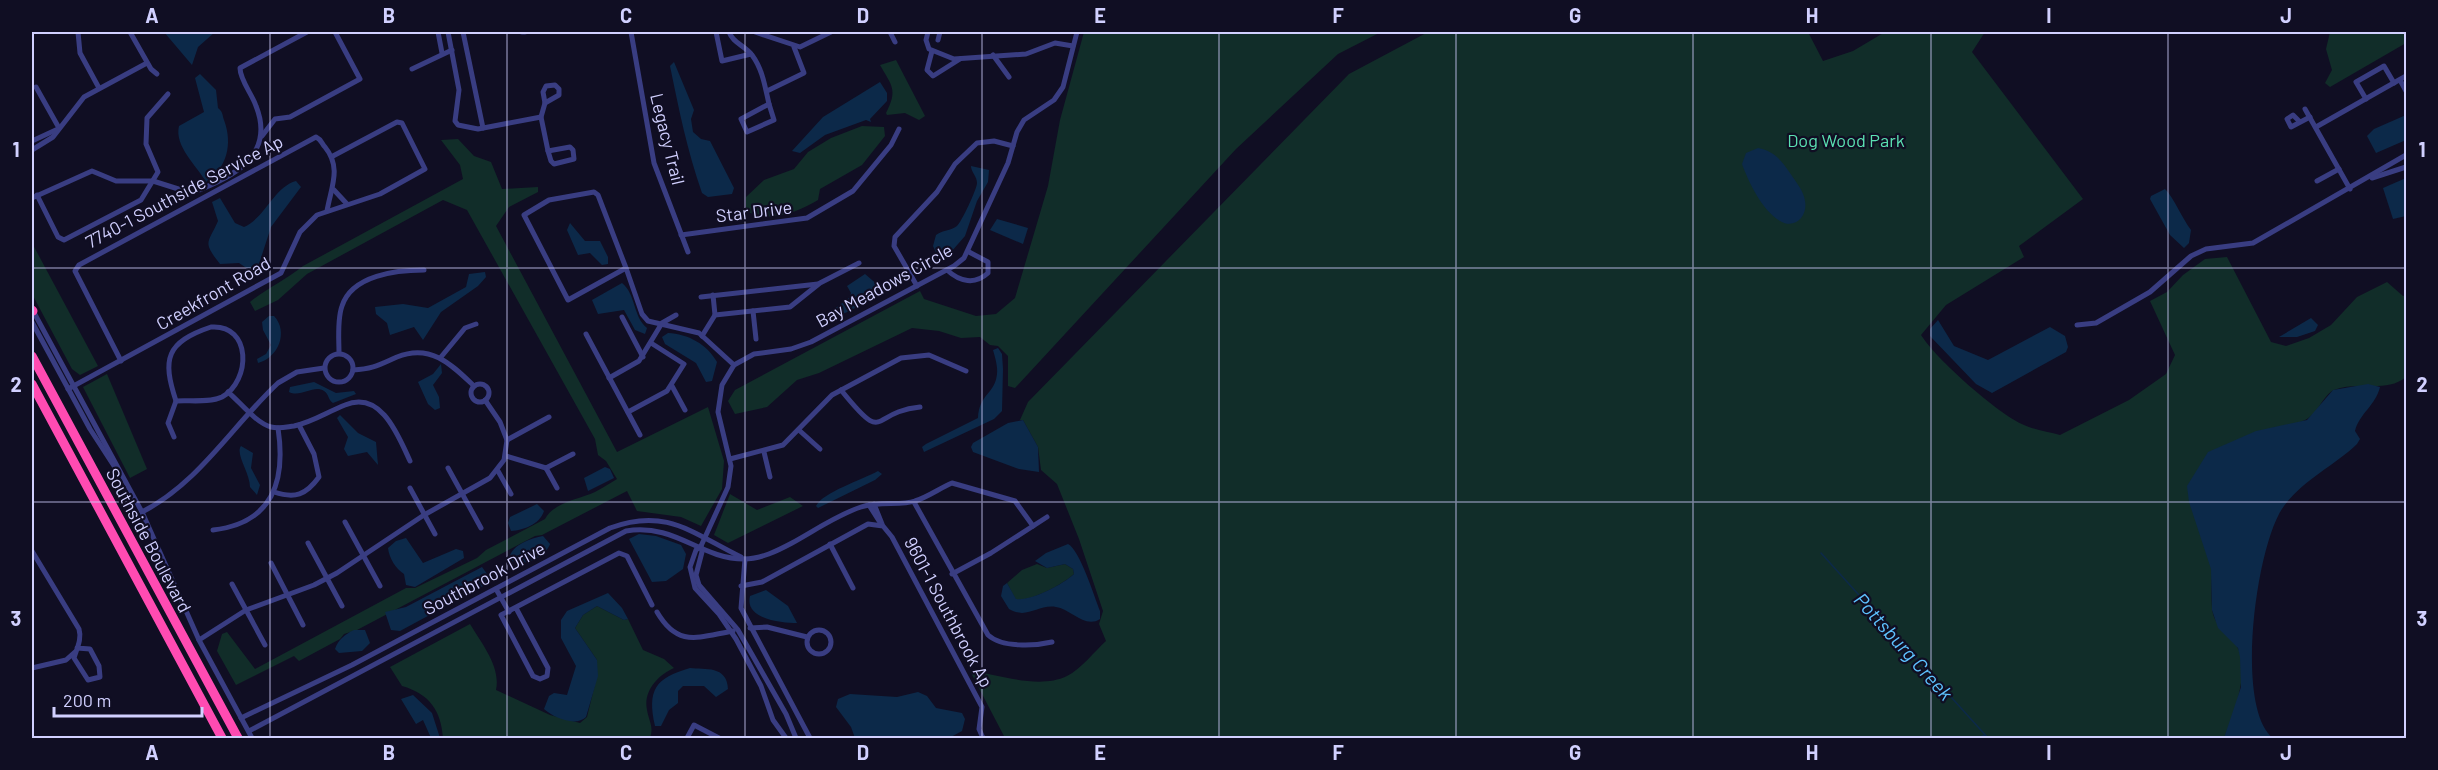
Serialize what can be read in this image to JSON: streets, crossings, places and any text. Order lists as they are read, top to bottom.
{
  "streets": {
    "highway": ["Southside Boulevard"],
    "street": [
      "Legacy Trail",
      "7740-1 Southside Service Ap",
      "Star Drive",
      "Bay Meadows Circle",
      "Creekfront Road",
      "Southbrook Drive",
      "9601-1 Southbrook Ap"
    ]
  },
  "crossings": [
    ["Legacy Trail", "Star Drive"],
    ["7740-1 Southside Service Ap", "Creekfront Road"]
  ],
  "water": ["Pottsburg Creek"],
  "parks": ["Dog Wood Park"],
  "scale_bar": "200 m",
  "grid": {
    "columns": [
      "A",
      "B",
      "C",
      "D",
      "E",
      "F",
      "G",
      "H",
      "I",
      "J"
    ],
    "rows": ["1", "2", "3"]
  }
}
